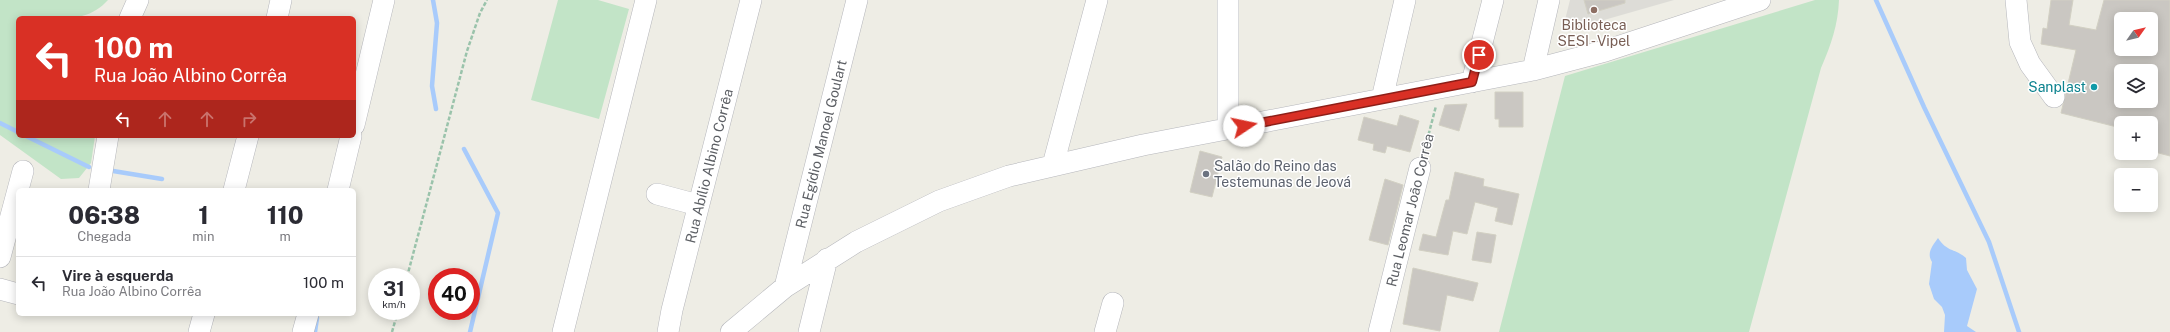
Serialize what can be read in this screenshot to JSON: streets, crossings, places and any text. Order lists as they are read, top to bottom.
{
  "streets": {
    "street": ["Rua Egídio Manoel Goulart", "Rua Abílio Albino Corrêa", "Rua Leomar João Corrêa"]
  },
  "places": ["Biblioteca SESI - Vipel", "Sanplast", "Salão do Reino das Testemunas de Jeová"],
  "north": "top right",
  "page": {
    "map_buttons": ["+", "−"],
    "turn": ["100 m", "Rua João Albino Corrêa"],
    "eta": [
      "06:38",
      "Chegada",
      "1",
      "min",
      "110",
      "m"
    ],
    "list": [
      {
        "name": "Vire à esquerda",
        "note": "Rua João Albino Corrêa",
        "value": "100 m"
      }
    ],
    "speed": "31 km/h",
    "limit": "40"
  }
}
